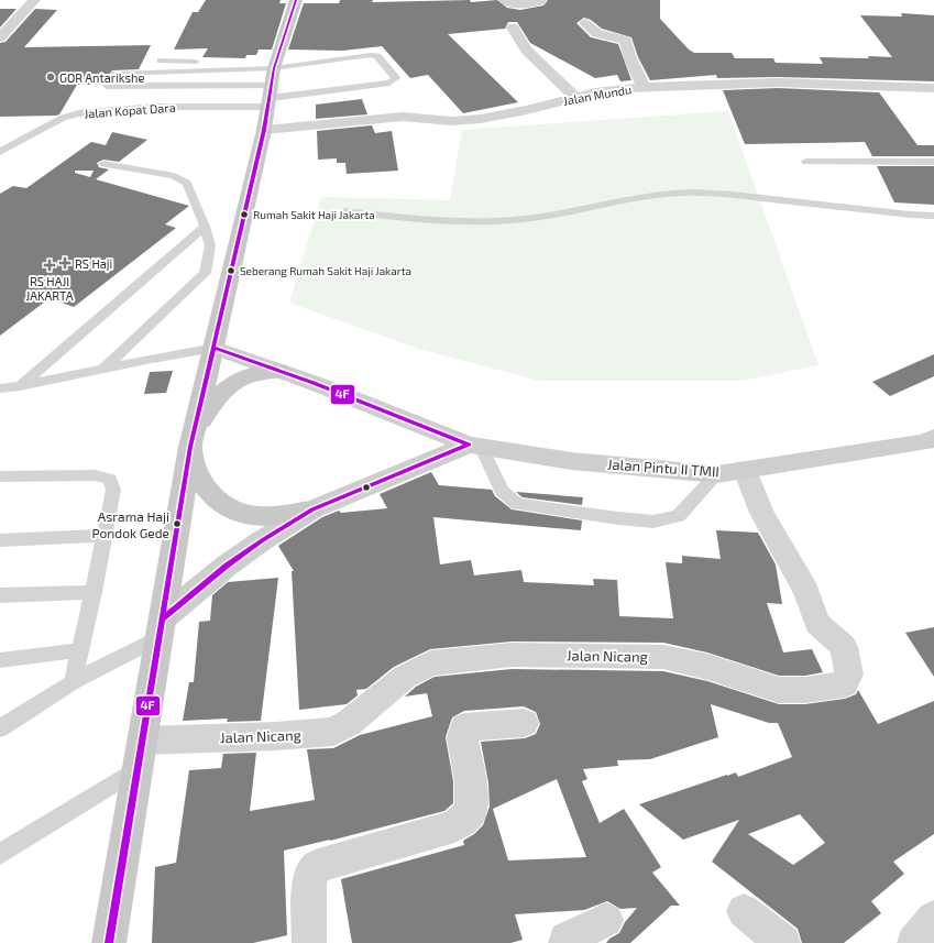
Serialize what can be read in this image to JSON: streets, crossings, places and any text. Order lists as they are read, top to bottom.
{
  "streets": {
    "street": ["Jalan Mundu", "Jalan Pintu II TMII", "Jalan Nicang"],
    "lane": ["Jalan Kopat Dara"]
  },
  "crossings": [
    ["Jalan Pintu II TMII", "Jalan Nicang"]
  ],
  "places": {
    "other": [
      "GOR Antarikshe",
      "Rumah Sakit Haji Jakarta",
      "Seberang Rumah Sakit Haji Jakarta",
      "Asrama Haji Pondok Gede"
    ],
    "health": ["RS Haji", "RS HAJI JAKARTA"]
  },
  "lines": ["transit line 4F"]
}
